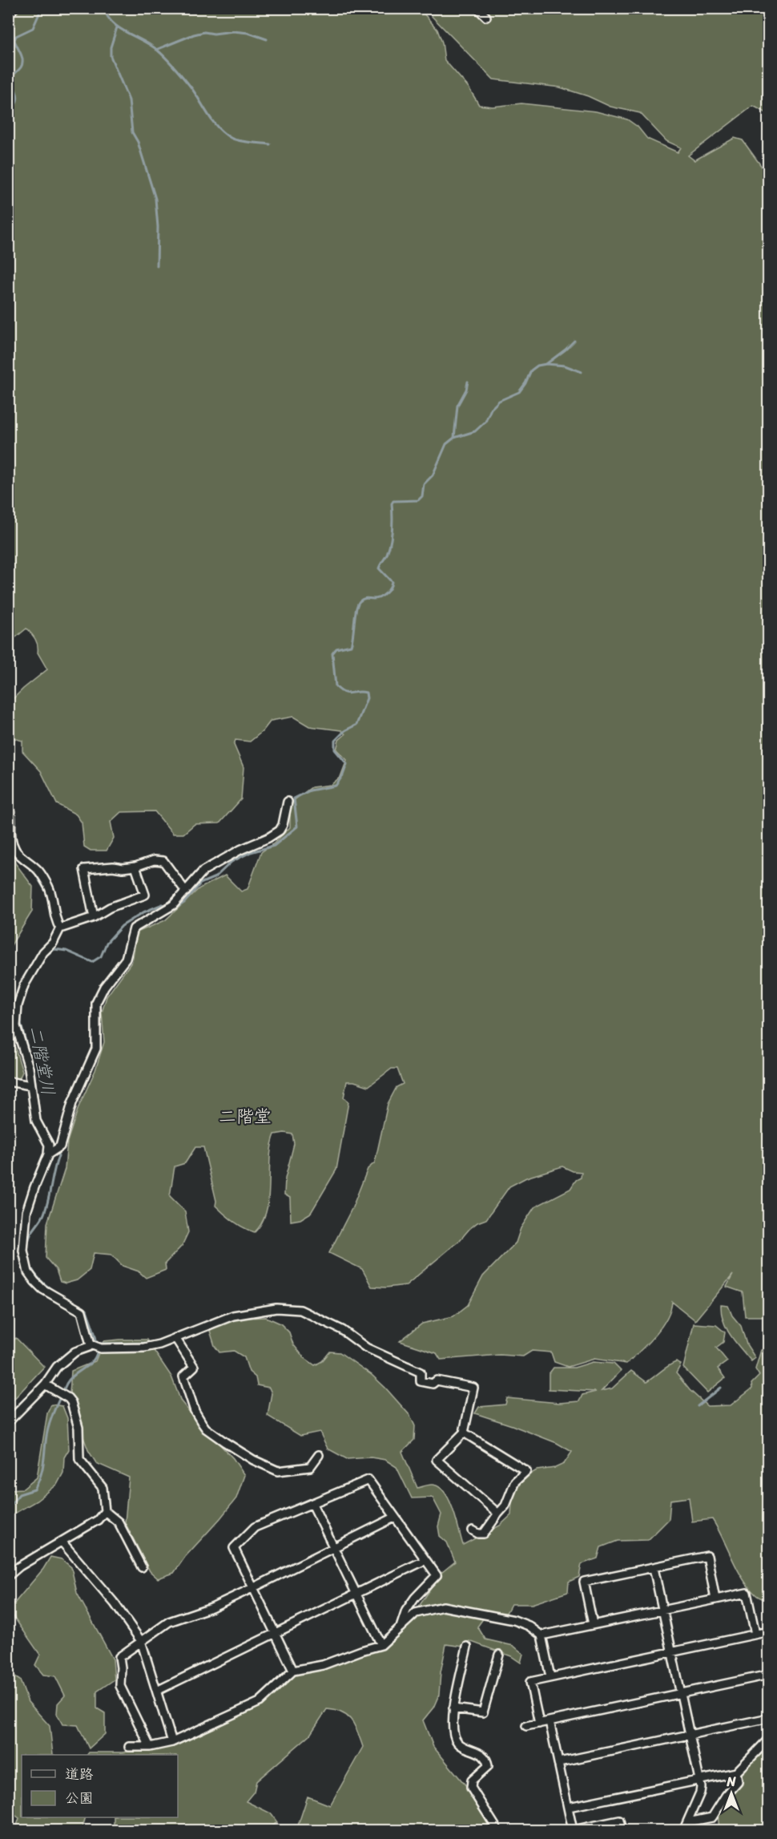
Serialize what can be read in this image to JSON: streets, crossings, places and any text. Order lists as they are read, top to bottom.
{
  "districts": ["二階堂"],
  "water": ["二階堂川"],
  "legend": ["道路", "公園"],
  "north": "top"
}
